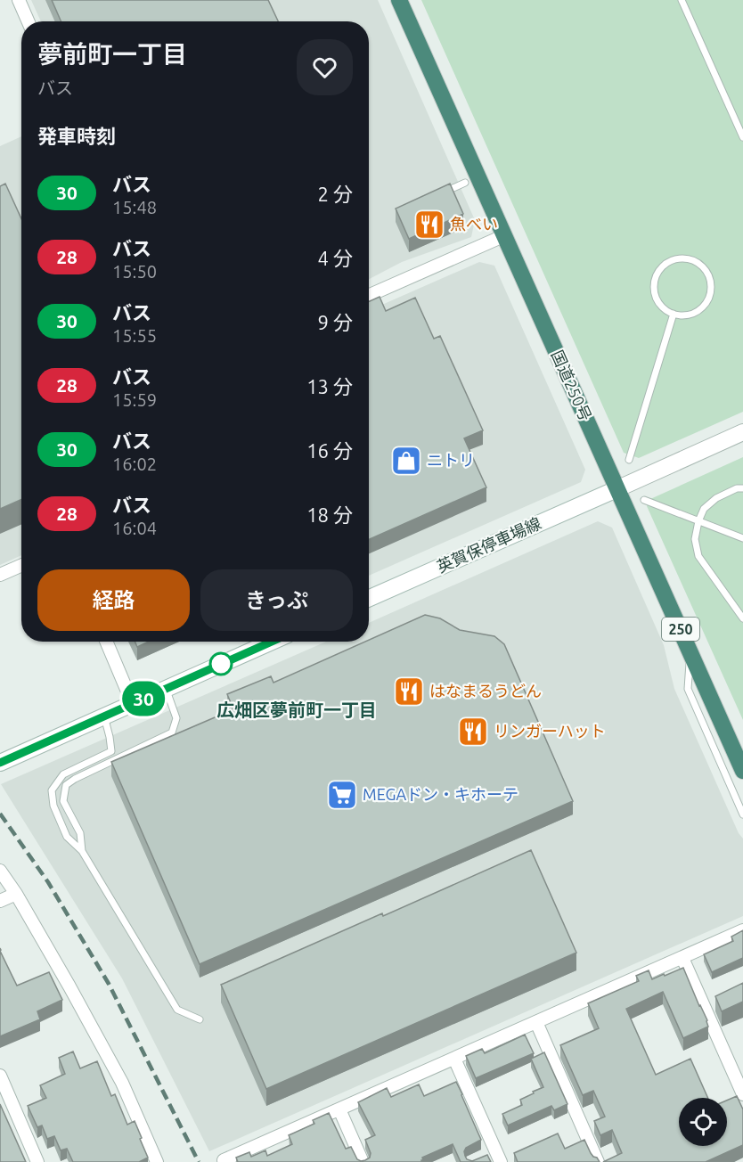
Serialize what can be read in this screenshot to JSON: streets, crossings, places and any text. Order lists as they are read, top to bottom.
{
  "streets": {
    "highway": ["国道250号", "250"],
    "main road": ["英賀保停車場線"]
  },
  "crossings": [
    ["国道250号", "英賀保停車場線"]
  ],
  "districts": ["広畑区夢前町一丁目"],
  "places": {
    "restaurant": ["魚べい", "はなまるうどん", "リンガーハット"],
    "shop": ["ニトリ"],
    "supermarket": ["MEGAドン・キホーテ"]
  },
  "lines": ["bus line 30"],
  "page": {
    "on_map": "30",
    "heading": [
      ["夢前町一丁目", "バス"],
      "発車時刻"
    ],
    "list": [
      {
        "mark": "30",
        "name": "バス",
        "note": "15:48",
        "value": "2 分"
      },
      {
        "mark": "28",
        "name": "バス",
        "note": "15:50",
        "value": "4 分"
      },
      {
        "mark": "30",
        "name": "バス",
        "note": "15:55",
        "value": "9 分"
      },
      {
        "mark": "28",
        "name": "バス",
        "note": "15:59",
        "value": "13 分"
      },
      {
        "mark": "30",
        "name": "バス",
        "note": "16:02",
        "value": "16 分"
      },
      {
        "mark": "28",
        "name": "バス",
        "note": "16:04",
        "value": "18 分"
      }
    ],
    "buttons": ["経路", "きっぷ"]
  }
}
